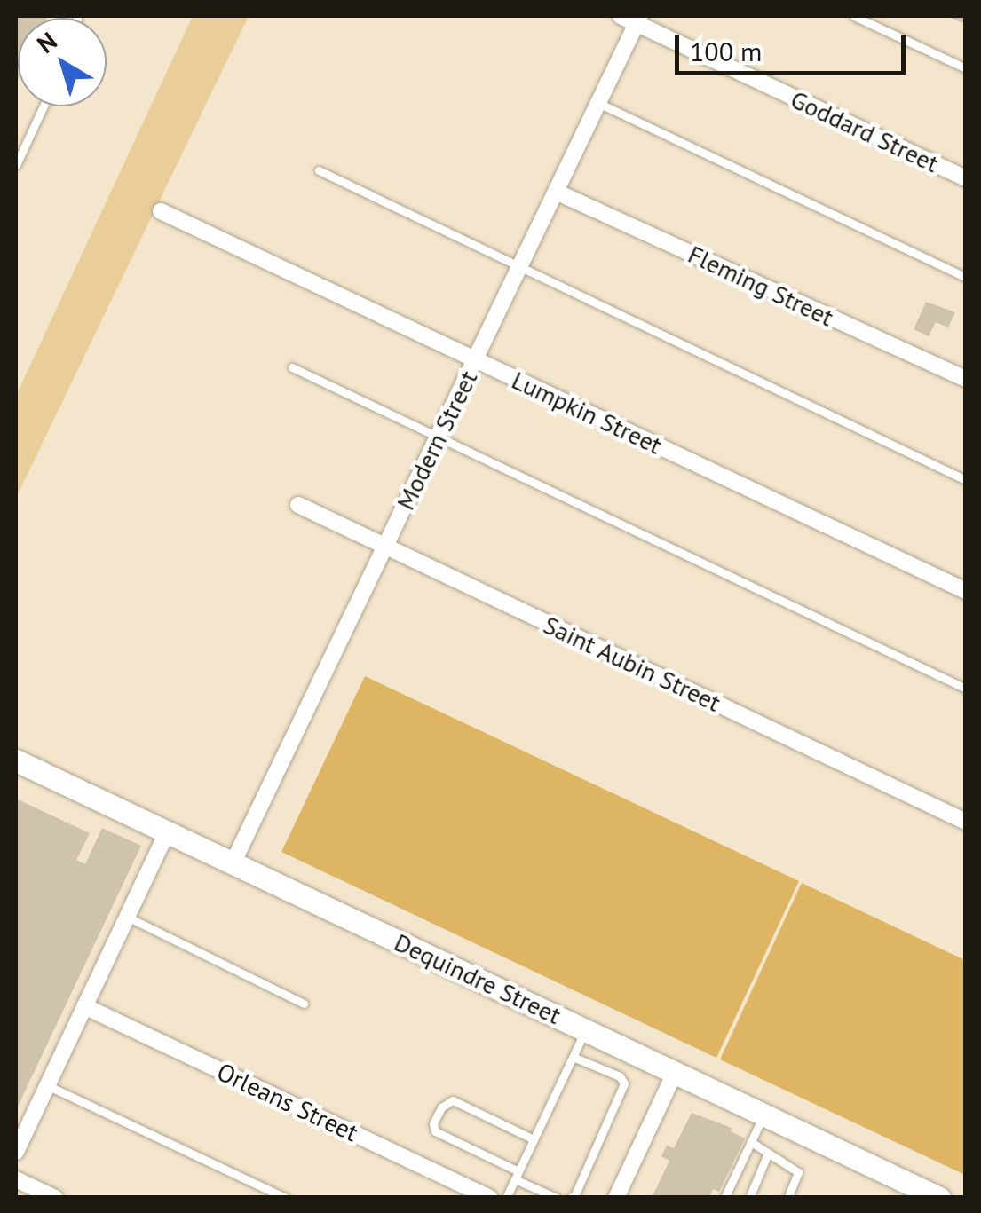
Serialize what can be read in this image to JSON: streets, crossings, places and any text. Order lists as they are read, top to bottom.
{
  "streets": {
    "street": [
      "Goddard Street",
      "Fleming Street",
      "Lumpkin Street",
      "Modern Street",
      "Saint Aubin Street",
      "Dequindre Street",
      "Orleans Street"
    ]
  },
  "crossings": [
    ["Goddard Street", "Modern Street"],
    ["Fleming Street", "Modern Street"],
    ["Lumpkin Street", "Modern Street"],
    ["Modern Street", "Saint Aubin Street"],
    ["Modern Street", "Dequindre Street"]
  ],
  "scale_bar": "100 m",
  "north": "top left"
}
